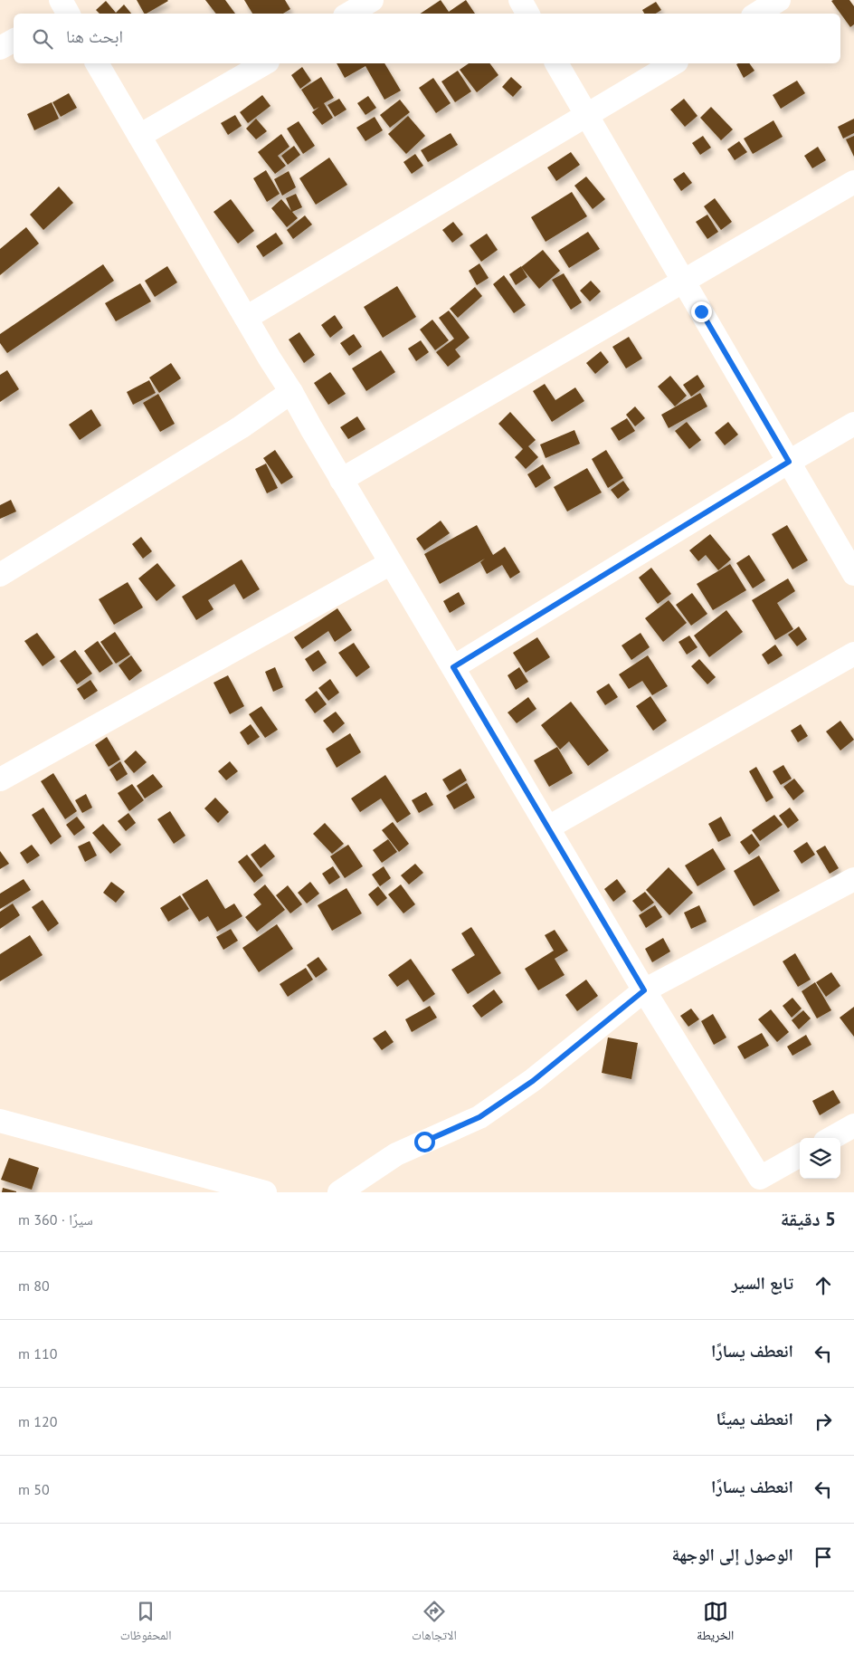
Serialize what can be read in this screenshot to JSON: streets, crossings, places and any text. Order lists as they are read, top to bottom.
{
  "page": {
    "search": "ابحث هنا",
    "heading": ["5 دقيقة", "سيرًا · 360 m"],
    "list": [
      ["تابع السير", "80 m"],
      ["انعطف يسارًا", "110 m"],
      ["انعطف يمينًا", "120 m"],
      ["انعطف يسارًا", "50 m"],
      "الوصول إلى الوجهة"
    ],
    "nav": ["الخريطة", "الاتجاهات", "المحفوظات"]
  }
}
